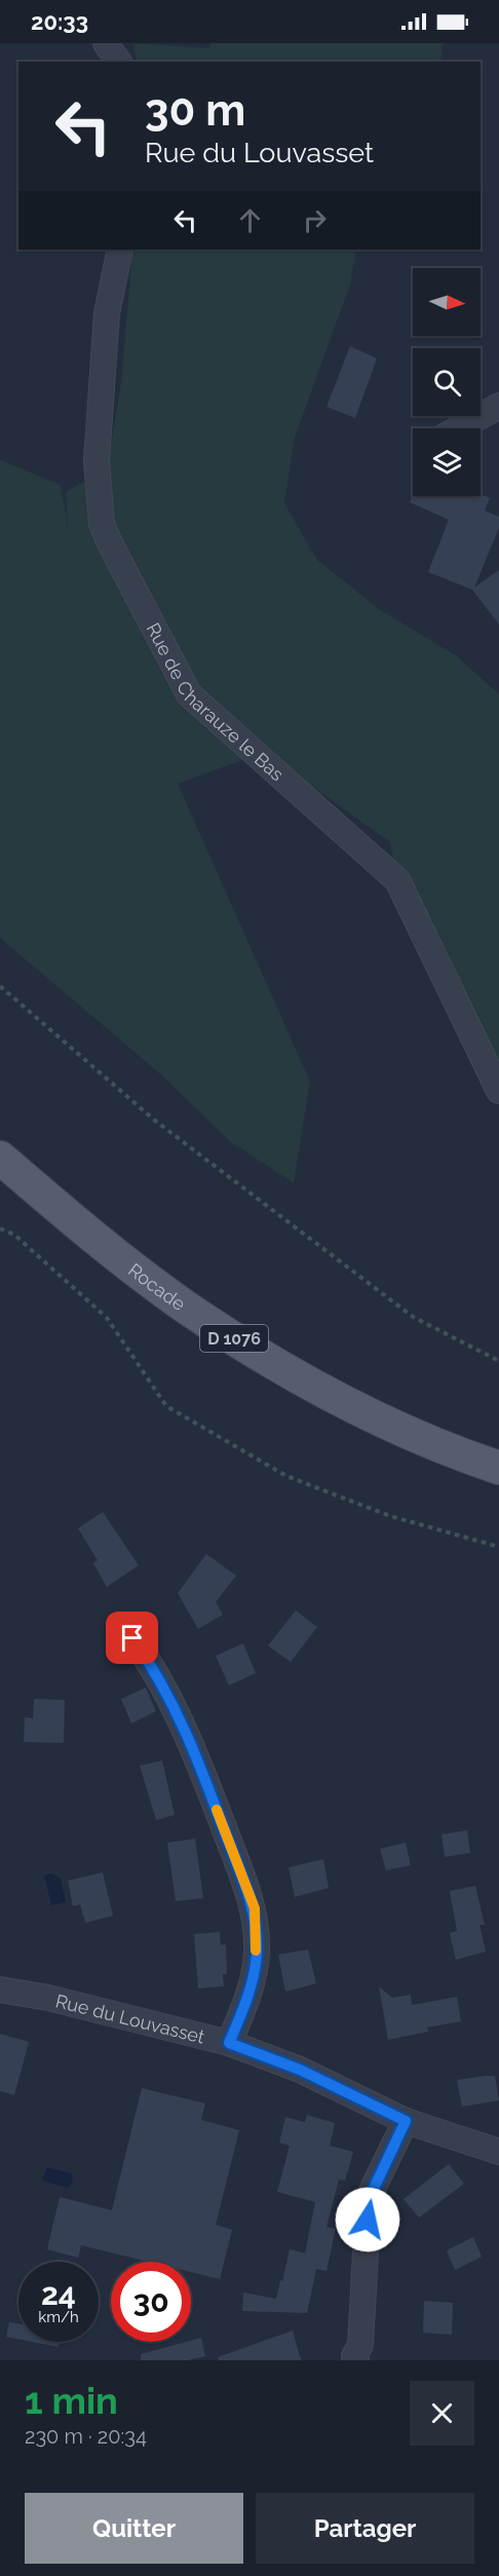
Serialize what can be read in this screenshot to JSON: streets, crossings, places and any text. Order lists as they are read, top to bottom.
{
  "streets": {
    "main road": ["Rocade", "D 1076"],
    "street": ["Rue de Charauze le Bas", "Rue du Louvasset"]
  },
  "north": "right",
  "page": {
    "status": "20:33",
    "turn": ["30 m", "Rue du Louvasset"],
    "speed": "24 km/h",
    "limit": "30",
    "heading": ["1 min", "230 m · 20:34"],
    "buttons": ["Quitter", "Partager"]
  }
}
